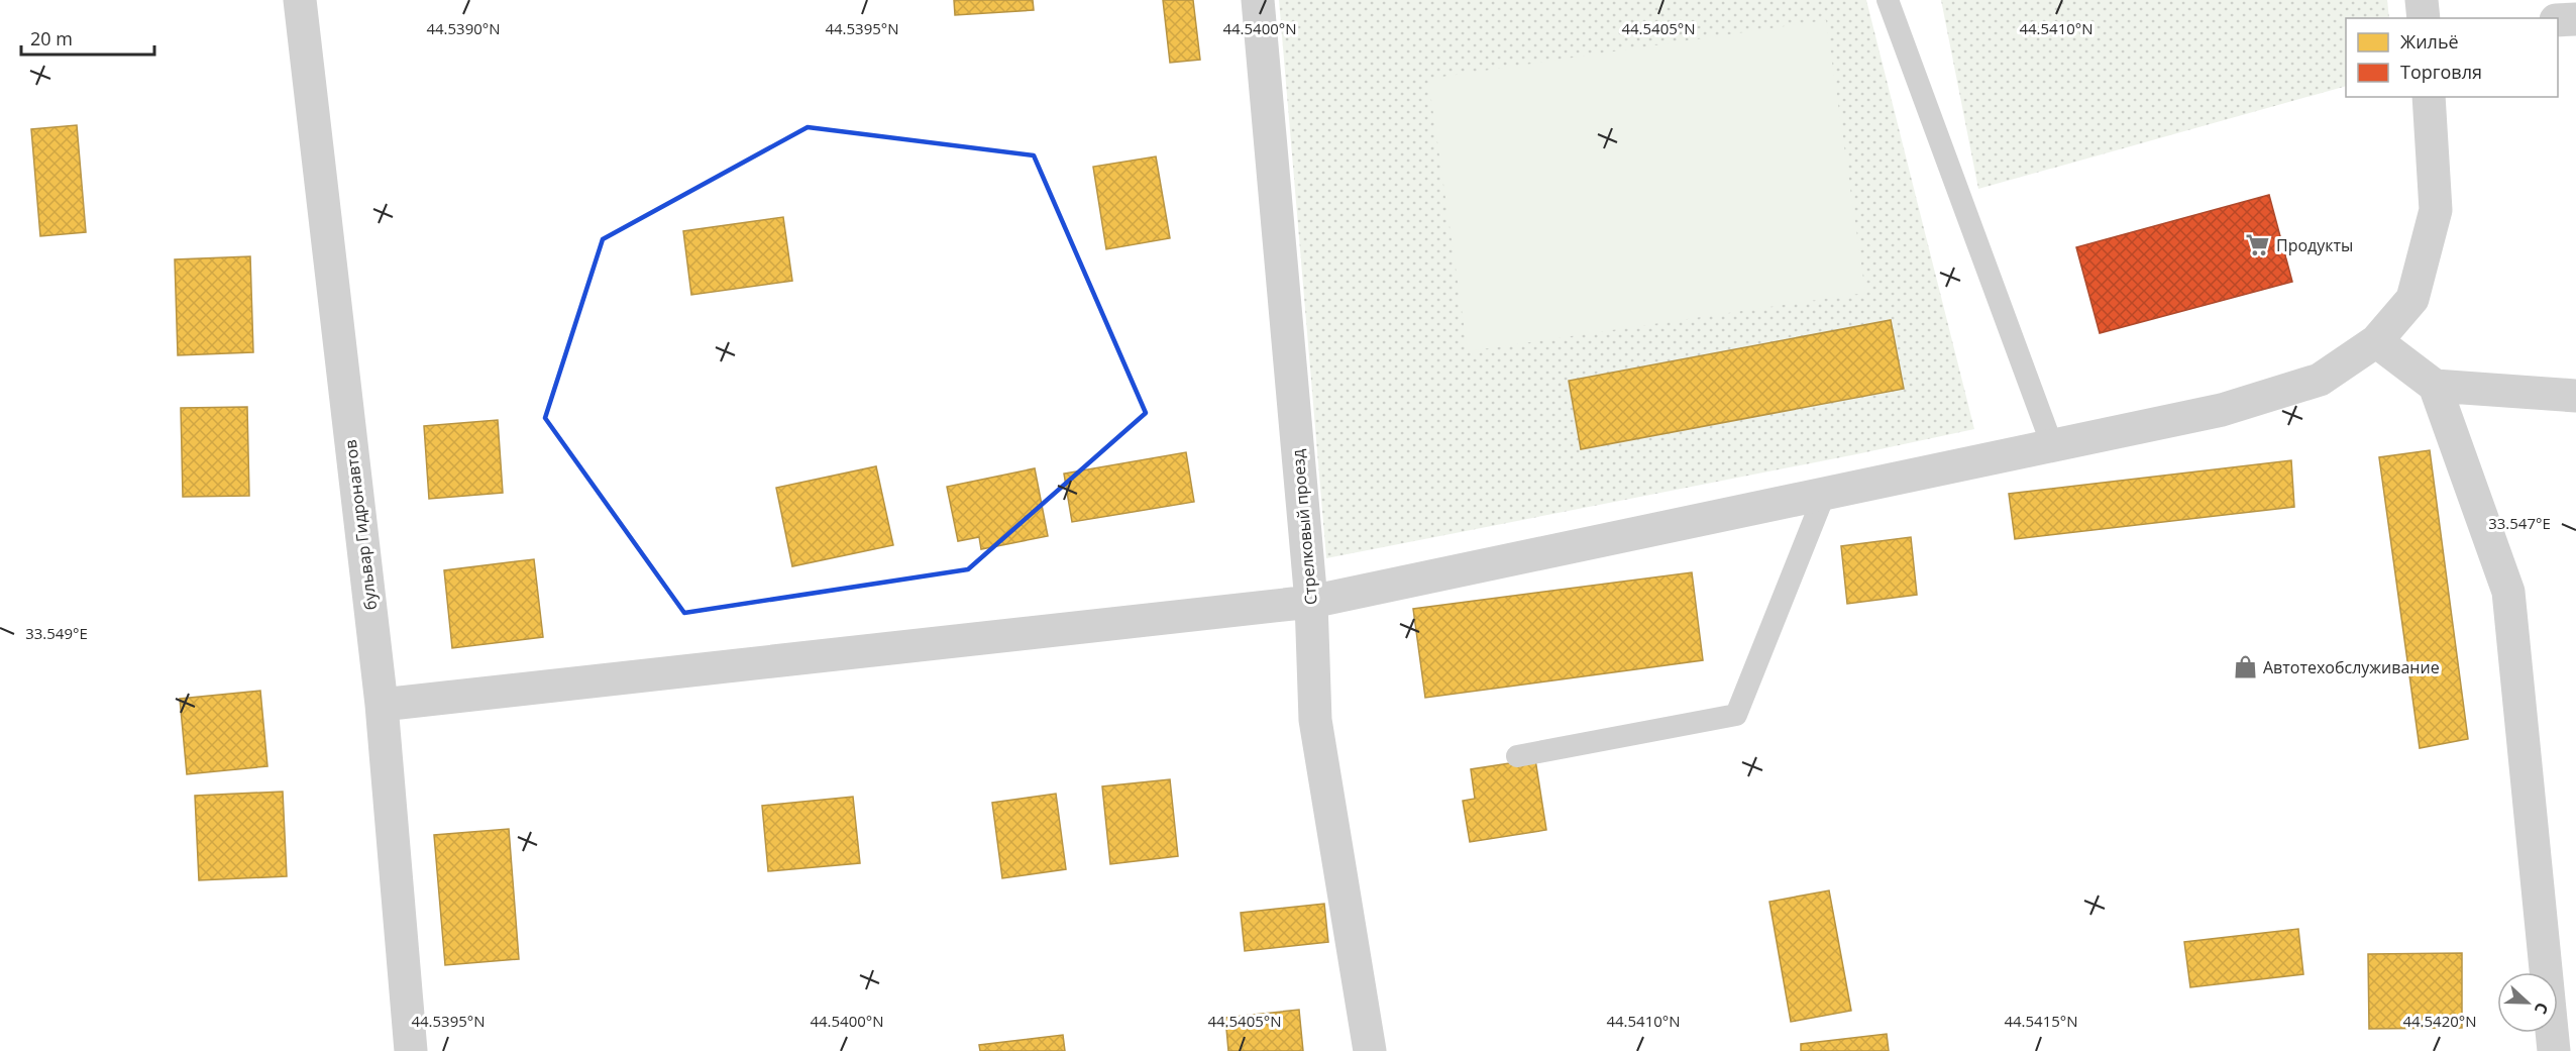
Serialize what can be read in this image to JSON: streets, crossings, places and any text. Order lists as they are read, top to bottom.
{
  "streets": {
    "street": ["бульвар Гидронавтов", "Стрелковый проезд"]
  },
  "places": {
    "supermarket": ["Продукты"],
    "shop": ["Автотехобслуживание"]
  },
  "legend": ["Жильё", "Торговля"],
  "scale_bar": "20 m",
  "north": "right",
  "coordinates": [
    "44.5395°N",
    "44.5400°N",
    "44.5410°N",
    "44.5390°N",
    "44.5405°N",
    "33.547°E",
    "33.549°E",
    "44.5415°N",
    "44.5420°N"
  ]
}
